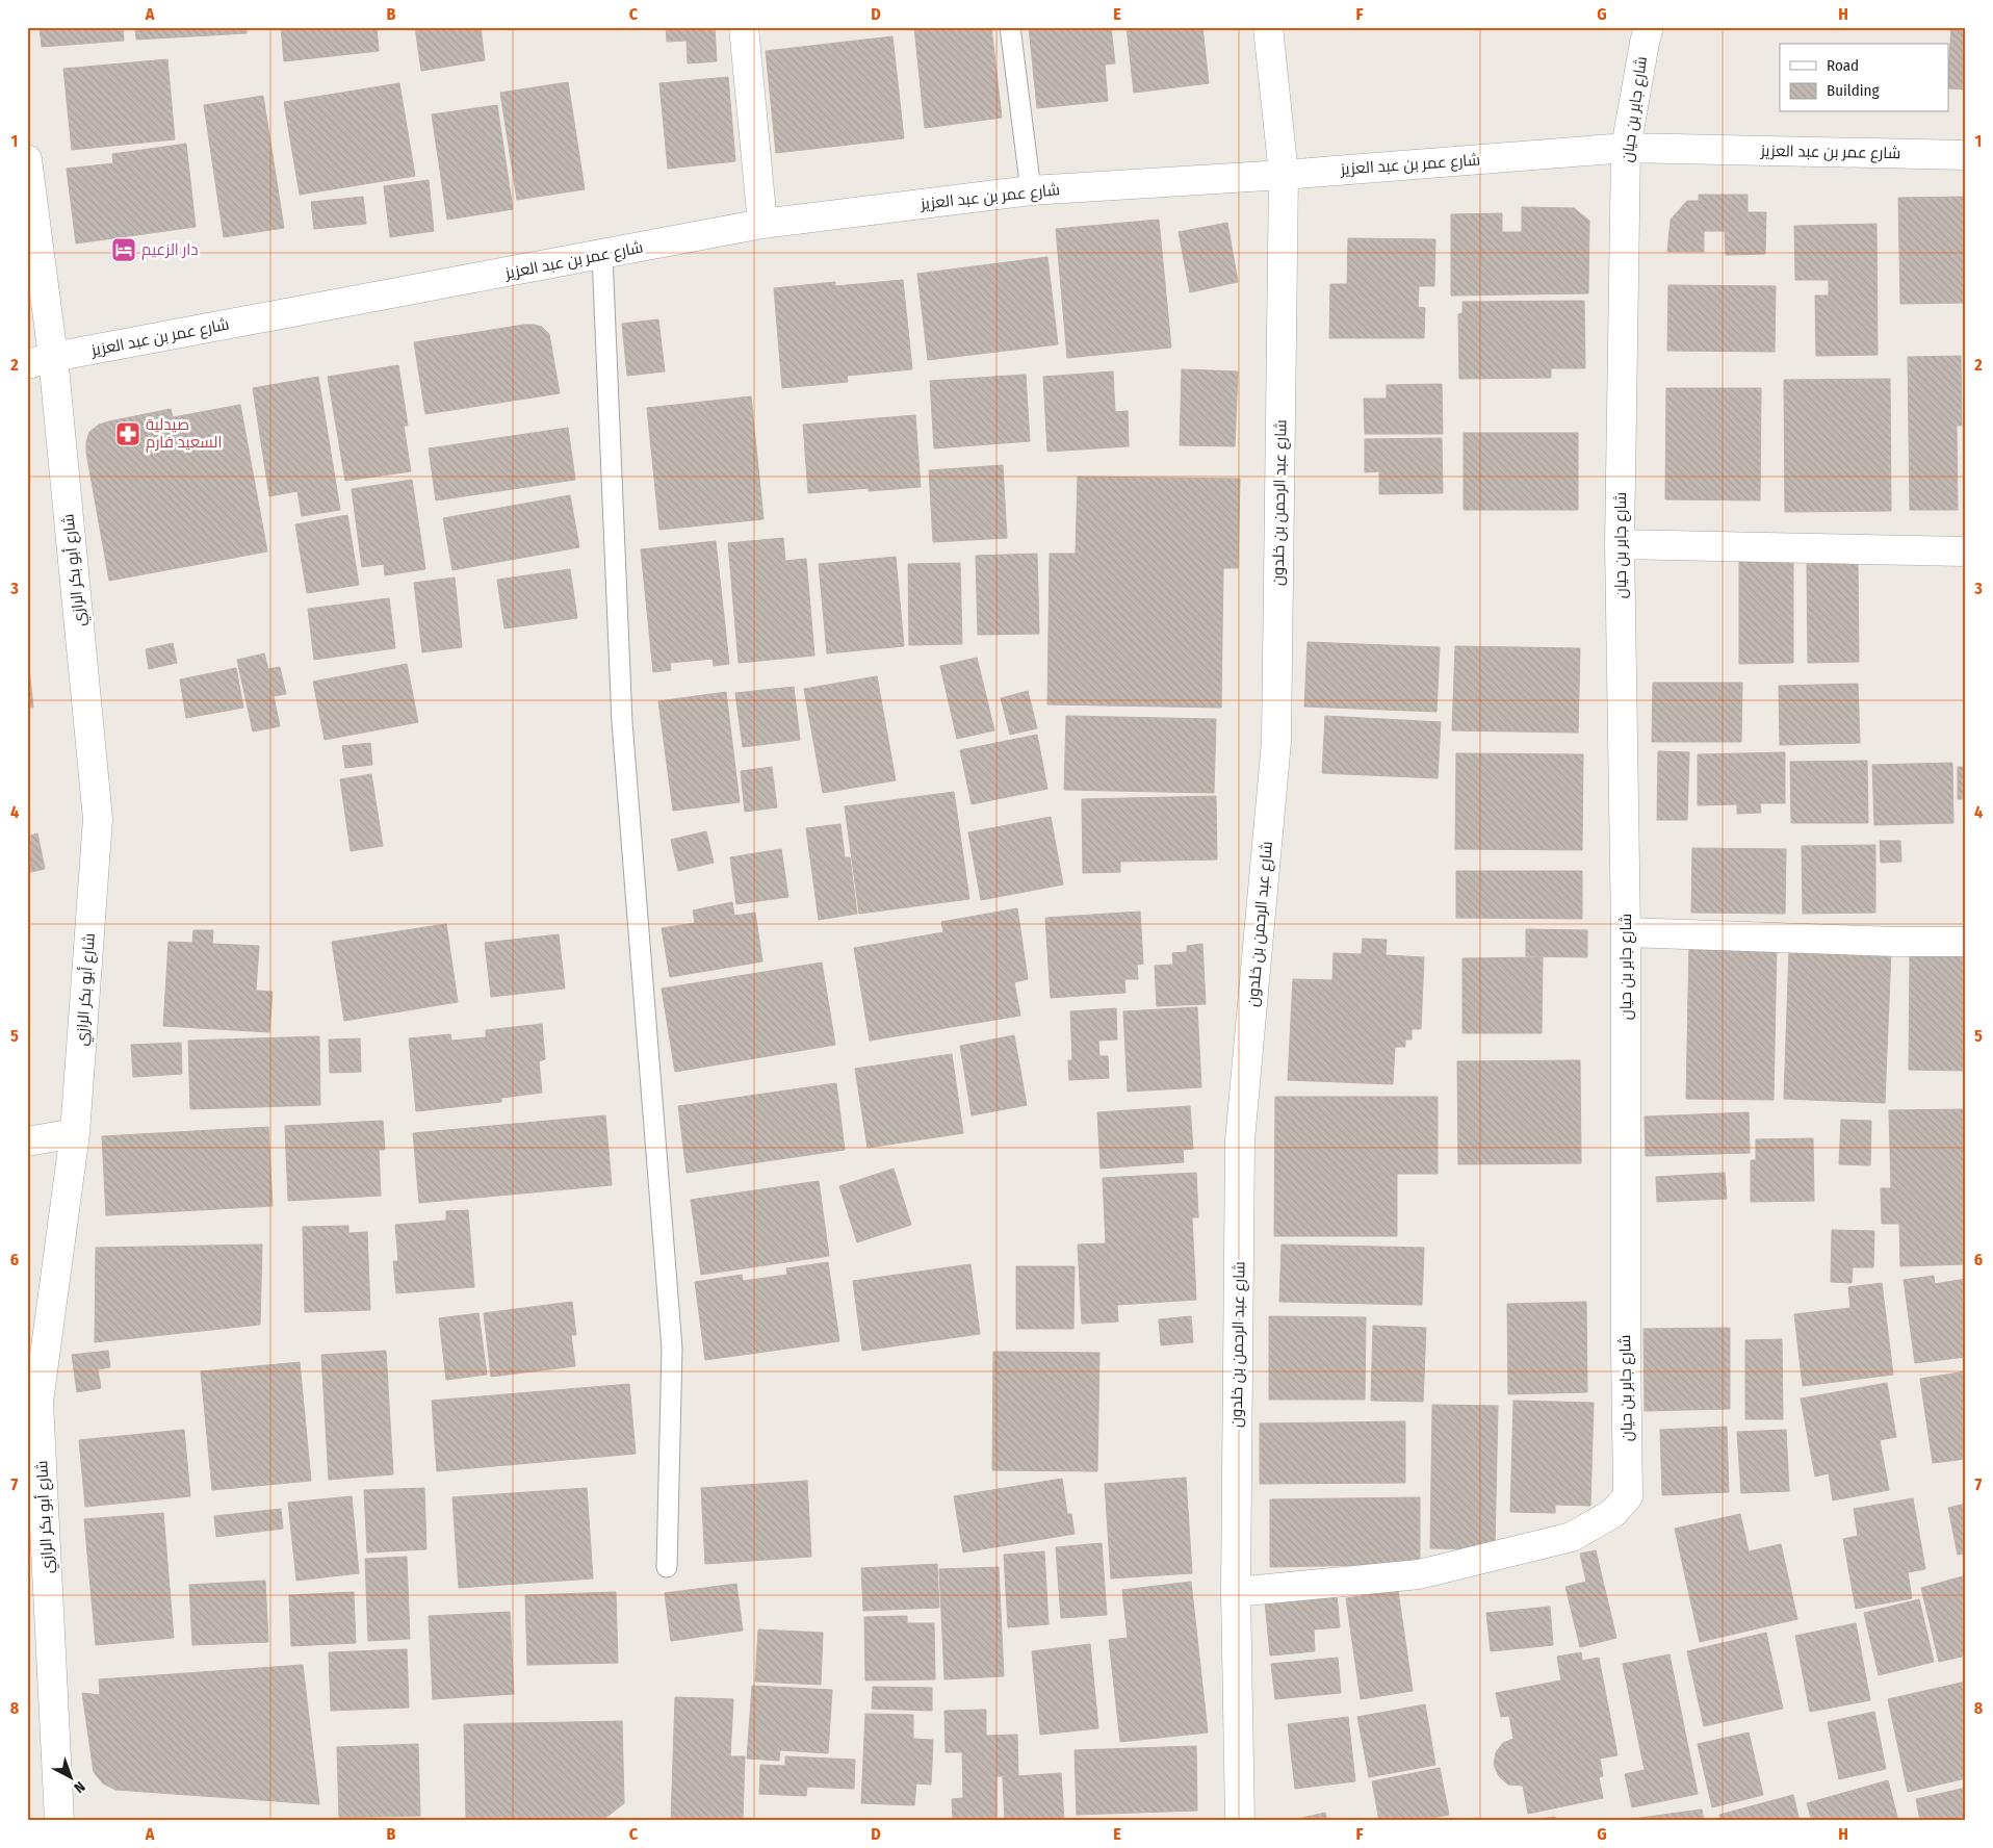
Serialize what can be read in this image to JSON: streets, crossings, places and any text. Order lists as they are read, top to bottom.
{
  "streets": {
    "street": [
      "شارع جابر بن حيان",
      "شارع عمر بن عبد العزيز",
      "شارع عبد الرحمن بن خلدون",
      "شارع أبو بكر الرازي"
    ]
  },
  "crossings": [
    ["شارع جابر بن حيان", "شارع عمر بن عبد العزيز"],
    ["شارع جابر بن حيان", "شارع عبد الرحمن بن خلدون"],
    ["شارع عمر بن عبد العزيز", "شارع عبد الرحمن بن خلدون"],
    ["شارع عمر بن عبد العزيز", "شارع أبو بكر الرازي"]
  ],
  "places": {
    "hotel": ["دار الزعيم"],
    "pharmacy": ["صيدلية السعيد فارم"]
  },
  "legend": ["Road", "Building"],
  "north": "bottom right",
  "grid": {
    "columns": [
      "A",
      "B",
      "C",
      "D",
      "E",
      "F",
      "G",
      "H"
    ],
    "rows": [
      "1",
      "2",
      "3",
      "4",
      "5",
      "6",
      "7",
      "8"
    ]
  }
}
